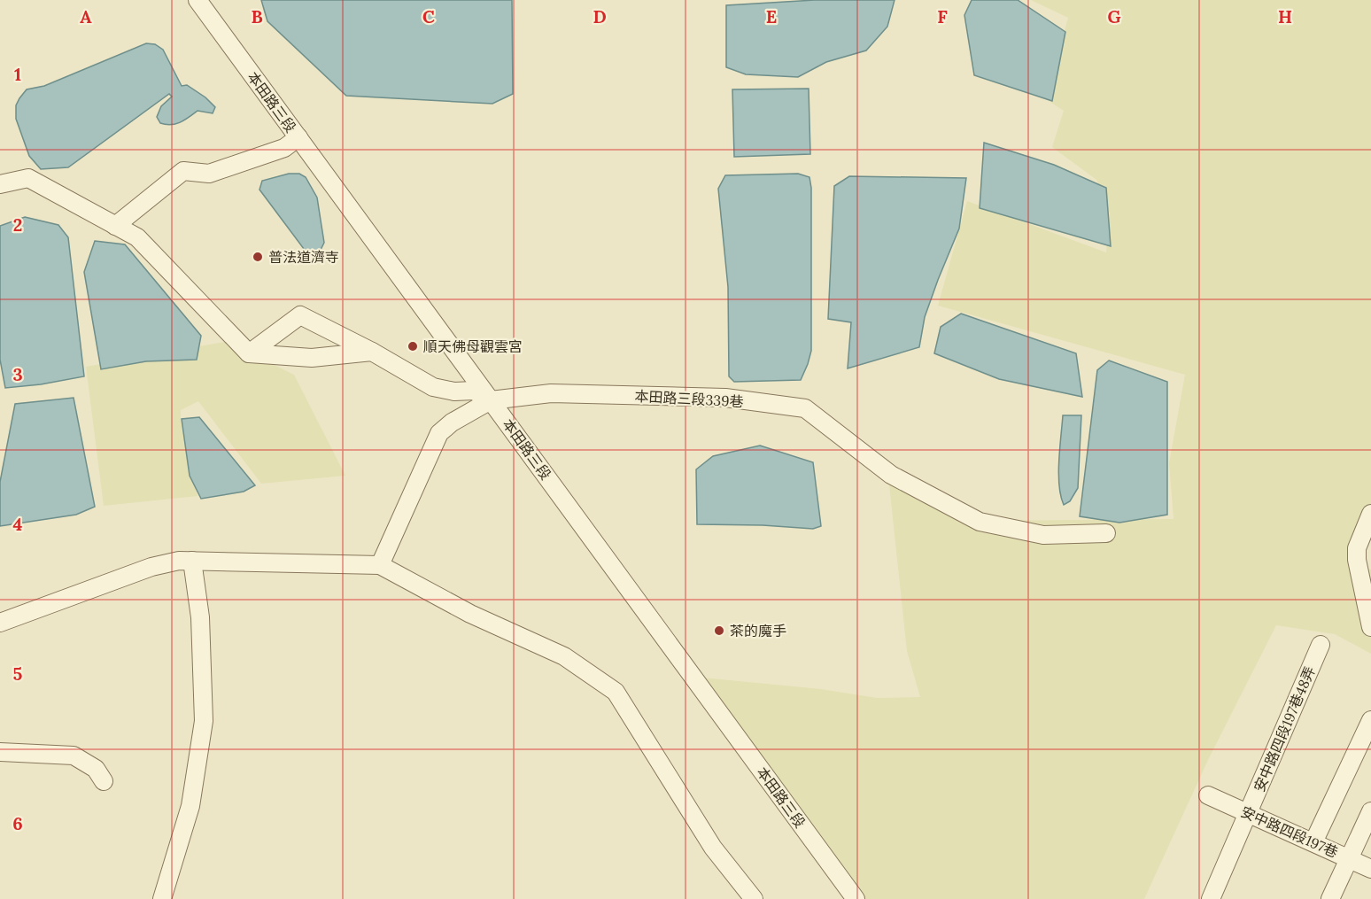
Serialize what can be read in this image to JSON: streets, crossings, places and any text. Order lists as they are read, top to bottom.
{
  "streets": {
    "street": [
      "本田路三段",
      "本田路三段339巷",
      "安中路四段197巷48弄",
      "安中路四段197巷"
    ]
  },
  "crossings": [
    ["本田路三段", "本田路三段339巷"],
    ["安中路四段197巷48弄", "安中路四段197巷"]
  ],
  "places": ["普法道濟寺", "順天佛母觀雲宮", "茶的魔手"],
  "grid": {
    "columns": [
      "A",
      "B",
      "C",
      "D",
      "E",
      "F",
      "G",
      "H"
    ],
    "rows": [
      "1",
      "2",
      "3",
      "4",
      "5",
      "6"
    ]
  }
}
